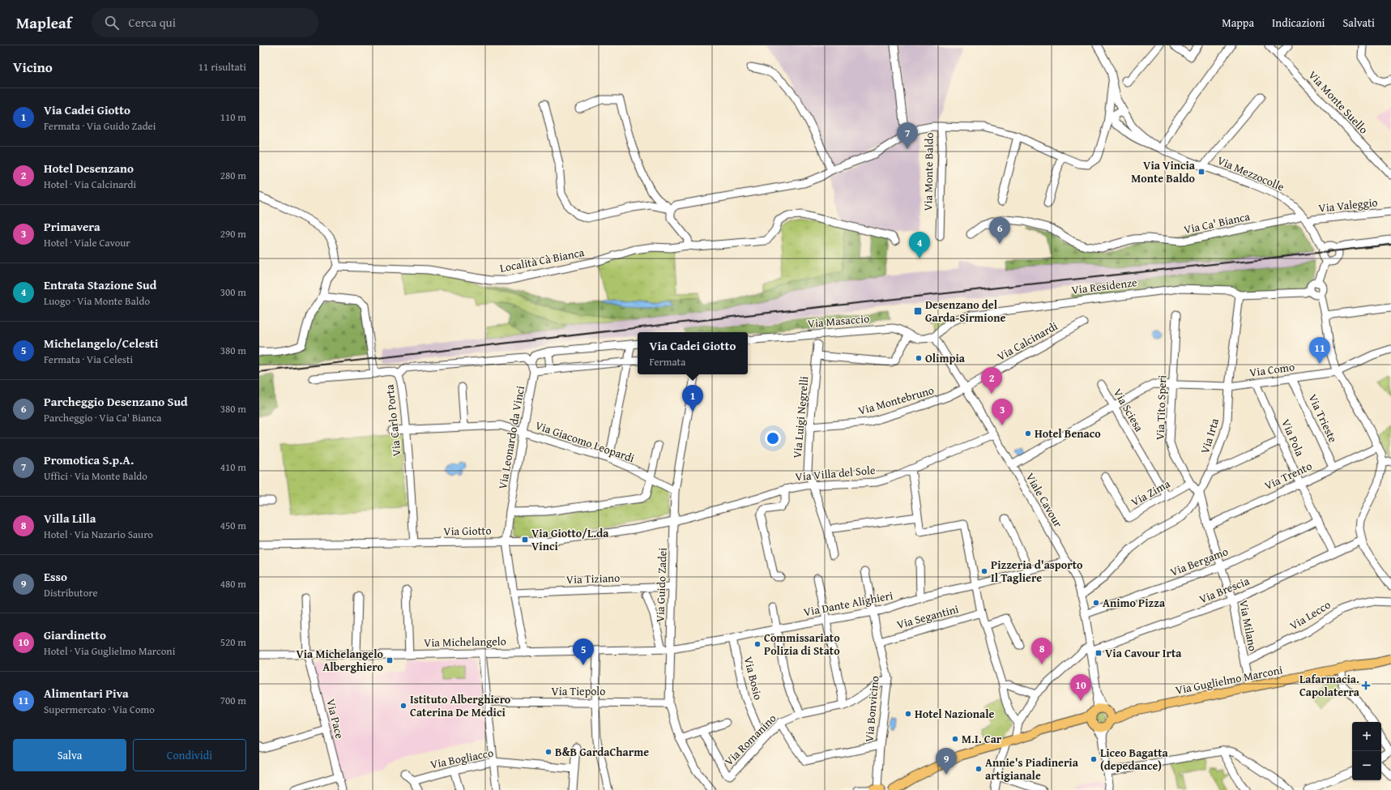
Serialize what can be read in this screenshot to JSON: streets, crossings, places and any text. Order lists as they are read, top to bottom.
{
  "streets": {
    "main road": ["Via Guglielmo Marconi"],
    "street": [
      "Via Monte Suello",
      "Via Monte Baldo",
      "Via Mezzocolle",
      "Via Valeggio",
      "Via Ca' Bianca",
      "Località Cà Bianca",
      "Via Residenze",
      "Via Masaccio",
      "Via Calcinardi",
      "Via Como",
      "Via Montebruno",
      "Via Tito Speri",
      "Via Sciesa",
      "Via Luigi Negrelli",
      "Via Trieste",
      "Via Carlo Porta",
      "Via Irta",
      "Via Leonardo da Vinci",
      "Via Pola",
      "Via Giacomo Leopardi",
      "Via Villa del Sole",
      "Via Trento",
      "Via Zima",
      "Viale Cavour",
      "Via Giotto",
      "Via Bergamo",
      "Via Tiziano",
      "Via Guido Zadei",
      "Via Brescia",
      "Via Dante Alighieri",
      "Via Lecco",
      "Via Segantini",
      "Via Milano",
      "Via Michelangelo",
      "Via Bosio",
      "Via Tiepolo",
      "Via Bonvicino",
      "Via Pace",
      "Via Romanino",
      "Via Bogliacco"
    ]
  },
  "crossings": [
    ["Via Mezzocolle", "Via Valeggio"],
    ["Via Mezzocolle", "Via Ca' Bianca"],
    ["Via Residenze", "Via Masaccio"],
    ["Via Residenze", "Via Irta"],
    ["Via Residenze", "Viale Cavour"],
    ["Via Masaccio", "Viale Cavour"],
    ["Via Calcinardi", "Via Montebruno"],
    ["Via Calcinardi", "Viale Cavour"],
    ["Via Como", "Via Tito Speri"],
    ["Via Como", "Via Sciesa"],
    ["Via Como", "Via Trieste"],
    ["Via Como", "Via Irta"],
    ["Via Como", "Via Pola"],
    ["Via Como", "Viale Cavour"],
    ["Via Montebruno", "Via Luigi Negrelli"],
    ["Via Montebruno", "Viale Cavour"],
    ["Via Tito Speri", "Via Irta"],
    ["Via Tito Speri", "Via Zima"],
    ["Via Tito Speri", "Via Milano"],
    ["Via Sciesa", "Via Zima"],
    ["Via Luigi Negrelli", "Via Villa del Sole"],
    ["Via Trieste", "Via Trento"],
    ["Via Carlo Porta", "Via Giacomo Leopardi"],
    ["Via Carlo Porta", "Via Giotto"],
    ["Via Irta", "Viale Cavour"],
    ["Via Irta", "Via Milano"],
    ["Via Leonardo da Vinci", "Via Giacomo Leopardi"],
    ["Via Leonardo da Vinci", "Via Giotto"],
    ["Via Leonardo da Vinci", "Via Tiziano"],
    ["Via Leonardo da Vinci", "Via Michelangelo"],
    ["Via Pola", "Via Trento"],
    ["Via Pola", "Via Bergamo"],
    ["Via Pola", "Via Brescia"],
    ["Via Giacomo Leopardi", "Via Guido Zadei"],
    ["Via Villa del Sole", "Viale Cavour"],
    ["Via Villa del Sole", "Via Giotto"],
    ["Via Villa del Sole", "Via Guido Zadei"],
    ["Via Trento", "Via Milano"],
    ["Viale Cavour", "Via Bergamo"],
    ["Viale Cavour", "Via Brescia"],
    ["Viale Cavour", "Via Dante Alighieri"],
    ["Viale Cavour", "Via Guglielmo Marconi"],
    ["Via Giotto", "Via Guido Zadei"],
    ["Via Bergamo", "Via Milano"],
    ["Via Tiziano", "Via Guido Zadei"],
    ["Via Guido Zadei", "Via Dante Alighieri"],
    ["Via Guido Zadei", "Via Michelangelo"],
    ["Via Guido Zadei", "Via Tiepolo"],
    ["Via Brescia", "Via Milano"],
    ["Via Dante Alighieri", "Via Michelangelo"],
    ["Via Dante Alighieri", "Via Bosio"],
    ["Via Dante Alighieri", "Via Bonvicino"],
    ["Via Lecco", "Via Milano"],
    ["Via Segantini", "Via Bonvicino"],
    ["Via Milano", "Via Guglielmo Marconi"],
    ["Via Michelangelo", "Via Pace"],
    ["Via Bosio", "Via Romanino"],
    ["Via Bonvicino", "Via Romanino"]
  ],
  "places": {
    "transit": [
      "Via Vincia Monte Baldo",
      "Desenzano del Garda-Sirmione",
      "Via Giotto/L.da Vinci",
      "Via Cavour Irta",
      "Via Michelangelo Alberghiero"
    ],
    "other": [
      "Olimpia",
      "Hotel Benaco",
      "Pizzeria d'asporto Il Tagliere",
      "Animo Pizza",
      "Commissariato Polizia di Stato",
      "Istituto Alberghiero Caterina De Medici",
      "Hotel Nazionale",
      "M.I. Car",
      "B&B GardaCharme",
      "Liceo Bagatta (depedance)",
      "Annie's Piadineria artigianale"
    ],
    "health": ["Lafarmacia. Capolaterra"]
  },
  "page": {
    "header": "Mapleaf",
    "search": "Cerca qui",
    "nav": ["Mappa", "Indicazioni", "Salvati"],
    "heading": ["Vicino", "11 risultati"],
    "list": [
      {
        "mark": "1",
        "name": "Via Cadei Giotto",
        "note": "Fermata · Via Guido Zadei",
        "value": "110 m"
      },
      {
        "mark": "2",
        "name": "Hotel Desenzano",
        "note": "Hotel · Via Calcinardi",
        "value": "280 m"
      },
      {
        "mark": "3",
        "name": "Primavera",
        "note": "Hotel · Viale Cavour",
        "value": "290 m"
      },
      {
        "mark": "4",
        "name": "Entrata Stazione Sud",
        "note": "Luogo · Via Monte Baldo",
        "value": "300 m"
      },
      {
        "mark": "5",
        "name": "Michelangelo/Celesti",
        "note": "Fermata · Via Celesti",
        "value": "380 m"
      },
      {
        "mark": "6",
        "name": "Parcheggio Desenzano Sud",
        "note": "Parcheggio · Via Ca' Bianca",
        "value": "380 m"
      },
      {
        "mark": "7",
        "name": "Promotica S.p.A.",
        "note": "Uffici · Via Monte Baldo",
        "value": "410 m"
      },
      {
        "mark": "8",
        "name": "Villa Lilla",
        "note": "Hotel · Via Nazario Sauro",
        "value": "450 m"
      },
      {
        "mark": "9",
        "name": "Esso",
        "note": "Distributore",
        "value": "480 m"
      },
      {
        "mark": "10",
        "name": "Giardinetto",
        "note": "Hotel · Via Guglielmo Marconi",
        "value": "520 m"
      },
      {
        "mark": "11",
        "name": "Alimentari Piva",
        "note": "Supermercato · Via Como",
        "value": "700 m"
      }
    ],
    "pins": [
      "7",
      "6",
      "4",
      "11",
      "2",
      "1",
      "3",
      "8",
      "5",
      "10",
      "9"
    ],
    "popup": ["Via Cadei Giotto", "Fermata"],
    "map_buttons": ["+", "−"],
    "buttons": ["Salva", "Condividi"]
  }
}
